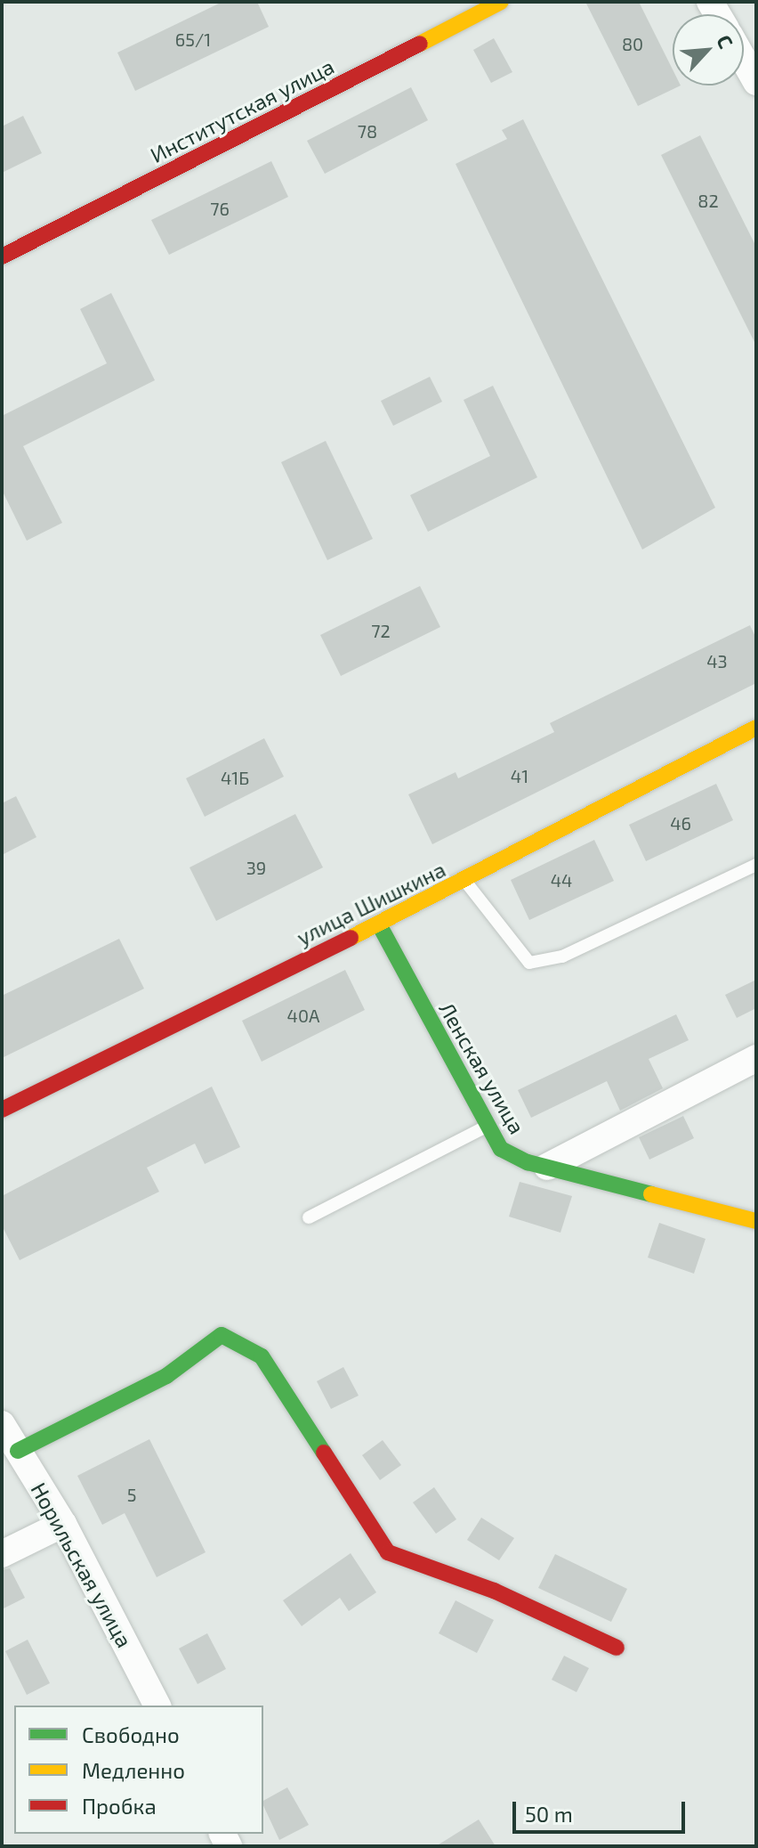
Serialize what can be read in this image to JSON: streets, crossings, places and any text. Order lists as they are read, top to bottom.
{
  "streets": {
    "street": [
      "Институтская улица",
      "улица Шишкина",
      "Ленская улица",
      "Норильская улица"
    ]
  },
  "crossings": [
    ["улица Шишкина", "Ленская улица"]
  ],
  "house_numbers": [
    "65/1",
    "80",
    "78",
    "82",
    "76",
    "72",
    "43",
    "41",
    "41Б",
    "46",
    "39",
    "44",
    "40А",
    "5"
  ],
  "legend": ["Свободно", "Медленно", "Пробка"],
  "scale_bar": "50 m",
  "north": "top right"
}
